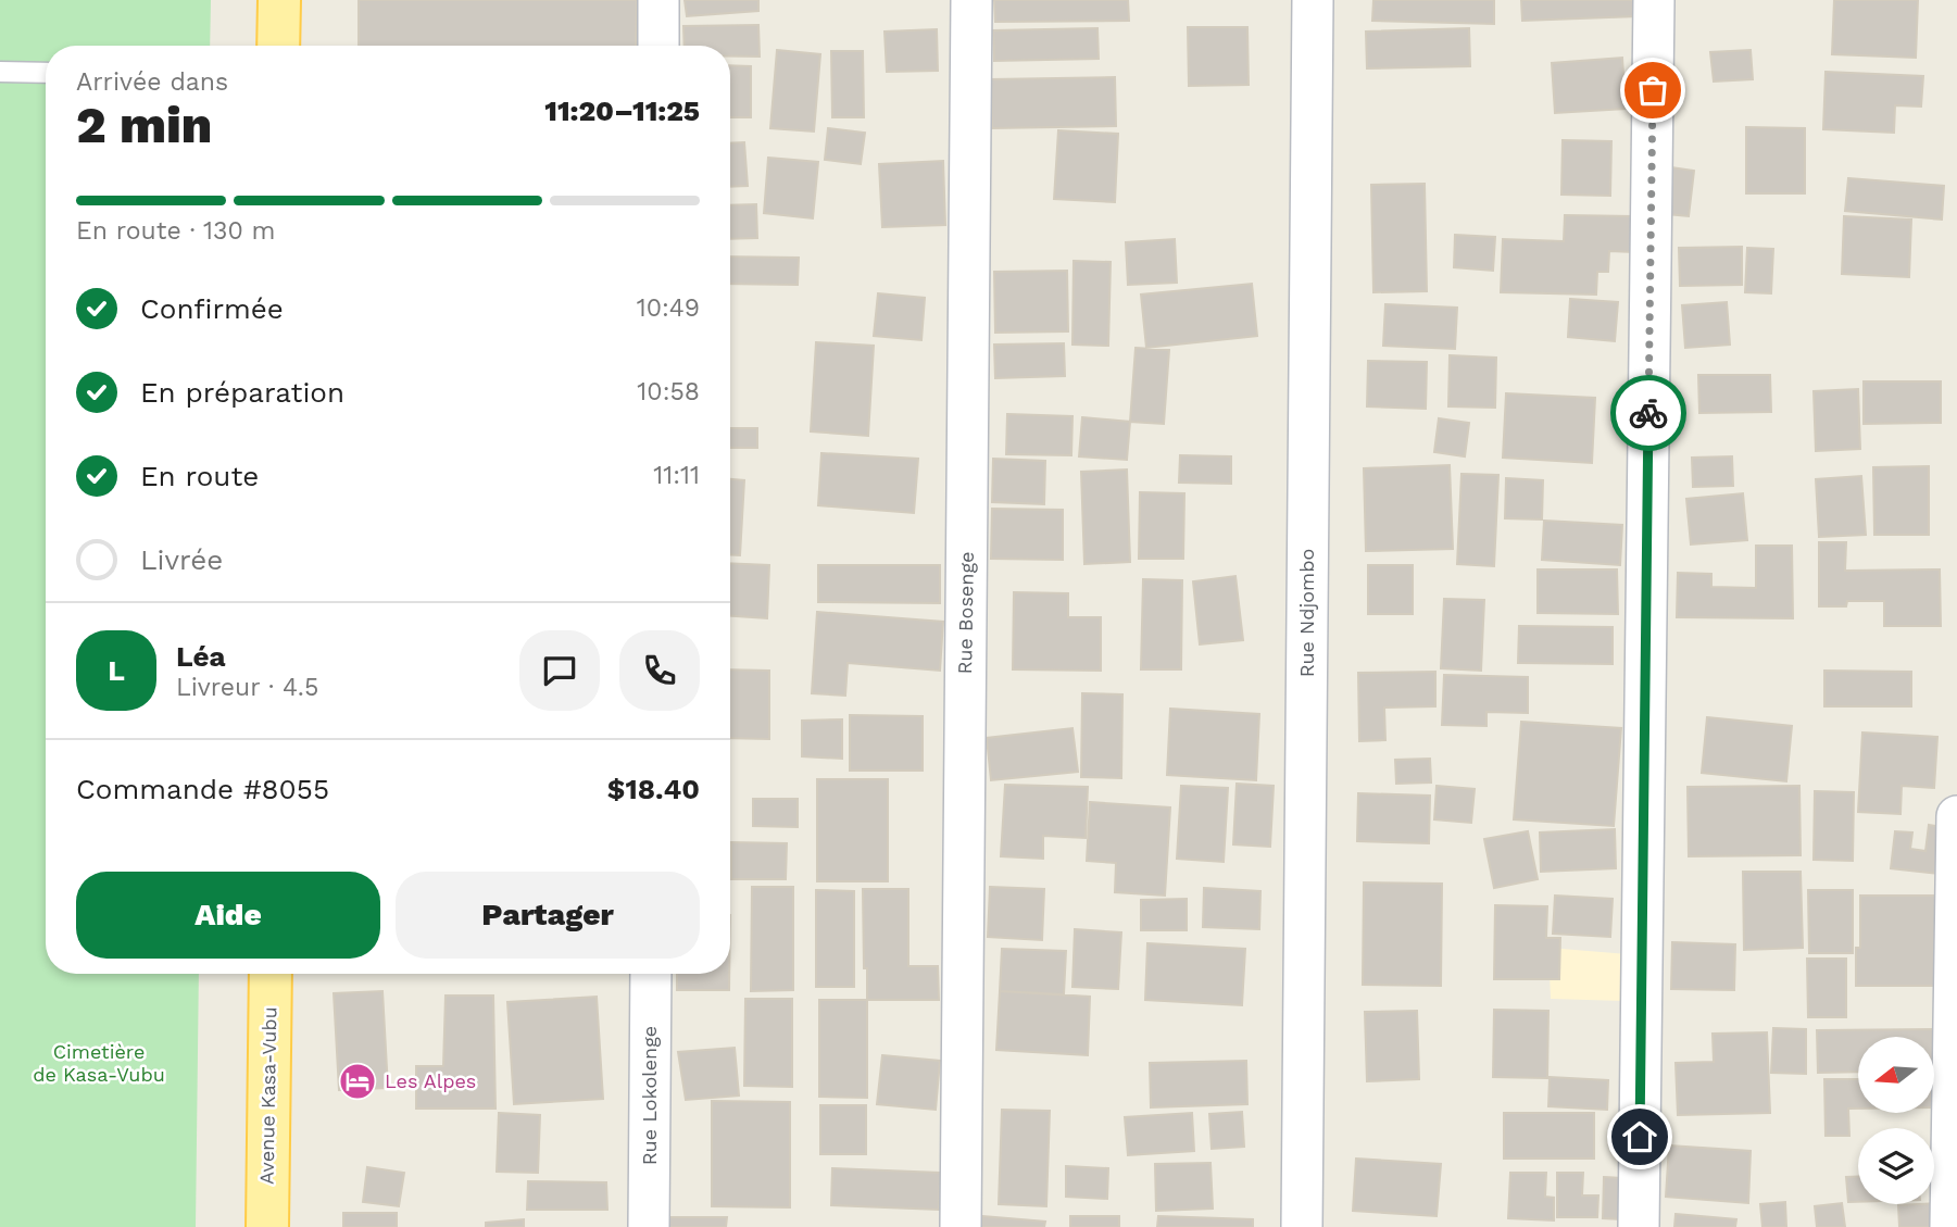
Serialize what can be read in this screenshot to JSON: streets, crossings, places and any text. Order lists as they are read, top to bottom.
{
  "streets": {
    "main road": ["Avenue Kasa-Vubu"],
    "street": ["Rue Bosenge", "Rue Ndjombo", "Rue Lokolenge"]
  },
  "parks": ["Cimetière de Kasa-Vubu"],
  "places": {
    "hotel": ["Les Alpes"]
  },
  "north": "left",
  "page": {
    "heading": ["2 min", "Arrivée dans", "11:20–11:25"],
    "panel": [
      "Léa",
      "Livreur · 4.5",
      "Commande #8055",
      "$18.40"
    ],
    "bar": "En route · 130 m",
    "list": [
      ["Confirmée", "10:49"],
      ["En préparation", "10:58"],
      ["En route", "11:11"],
      "Livrée"
    ],
    "round": "L",
    "buttons": ["Aide", "Partager"]
  }
}
